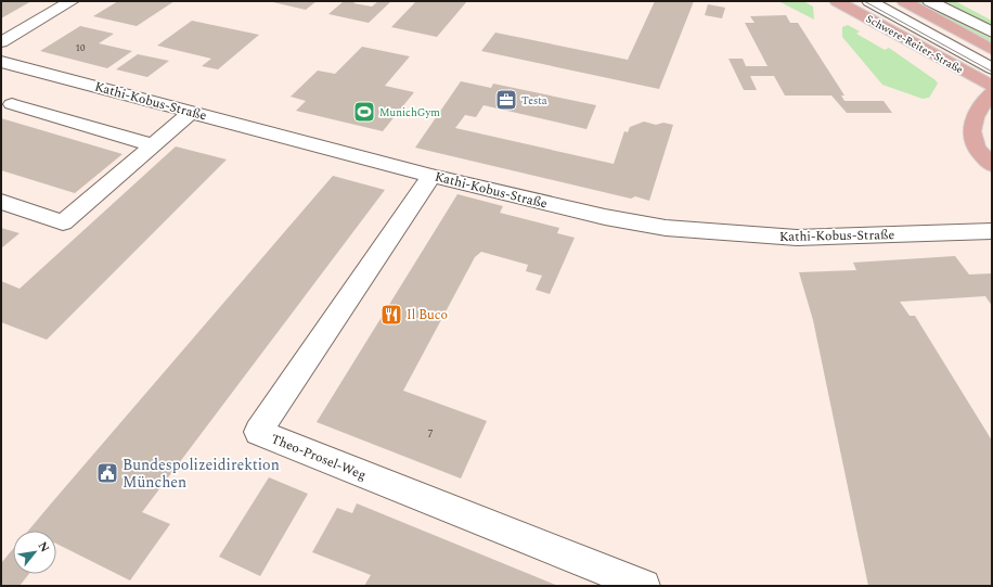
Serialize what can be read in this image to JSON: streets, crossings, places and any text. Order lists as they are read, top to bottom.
{
  "streets": {
    "main road": ["Schwere-Reiter-Straße"],
    "street": ["Kathi-Kobus-Straße", "Theo-Prosel-Weg"]
  },
  "crossings": [
    ["Kathi-Kobus-Straße", "Theo-Prosel-Weg"]
  ],
  "places": {
    "office": ["Testa"],
    "sports": ["MunichGym"],
    "restaurant": ["Il Buco"],
    "public building": ["Bundespolizeidirektion München"]
  },
  "house_numbers": ["10", "7"],
  "north": "top right"
}
